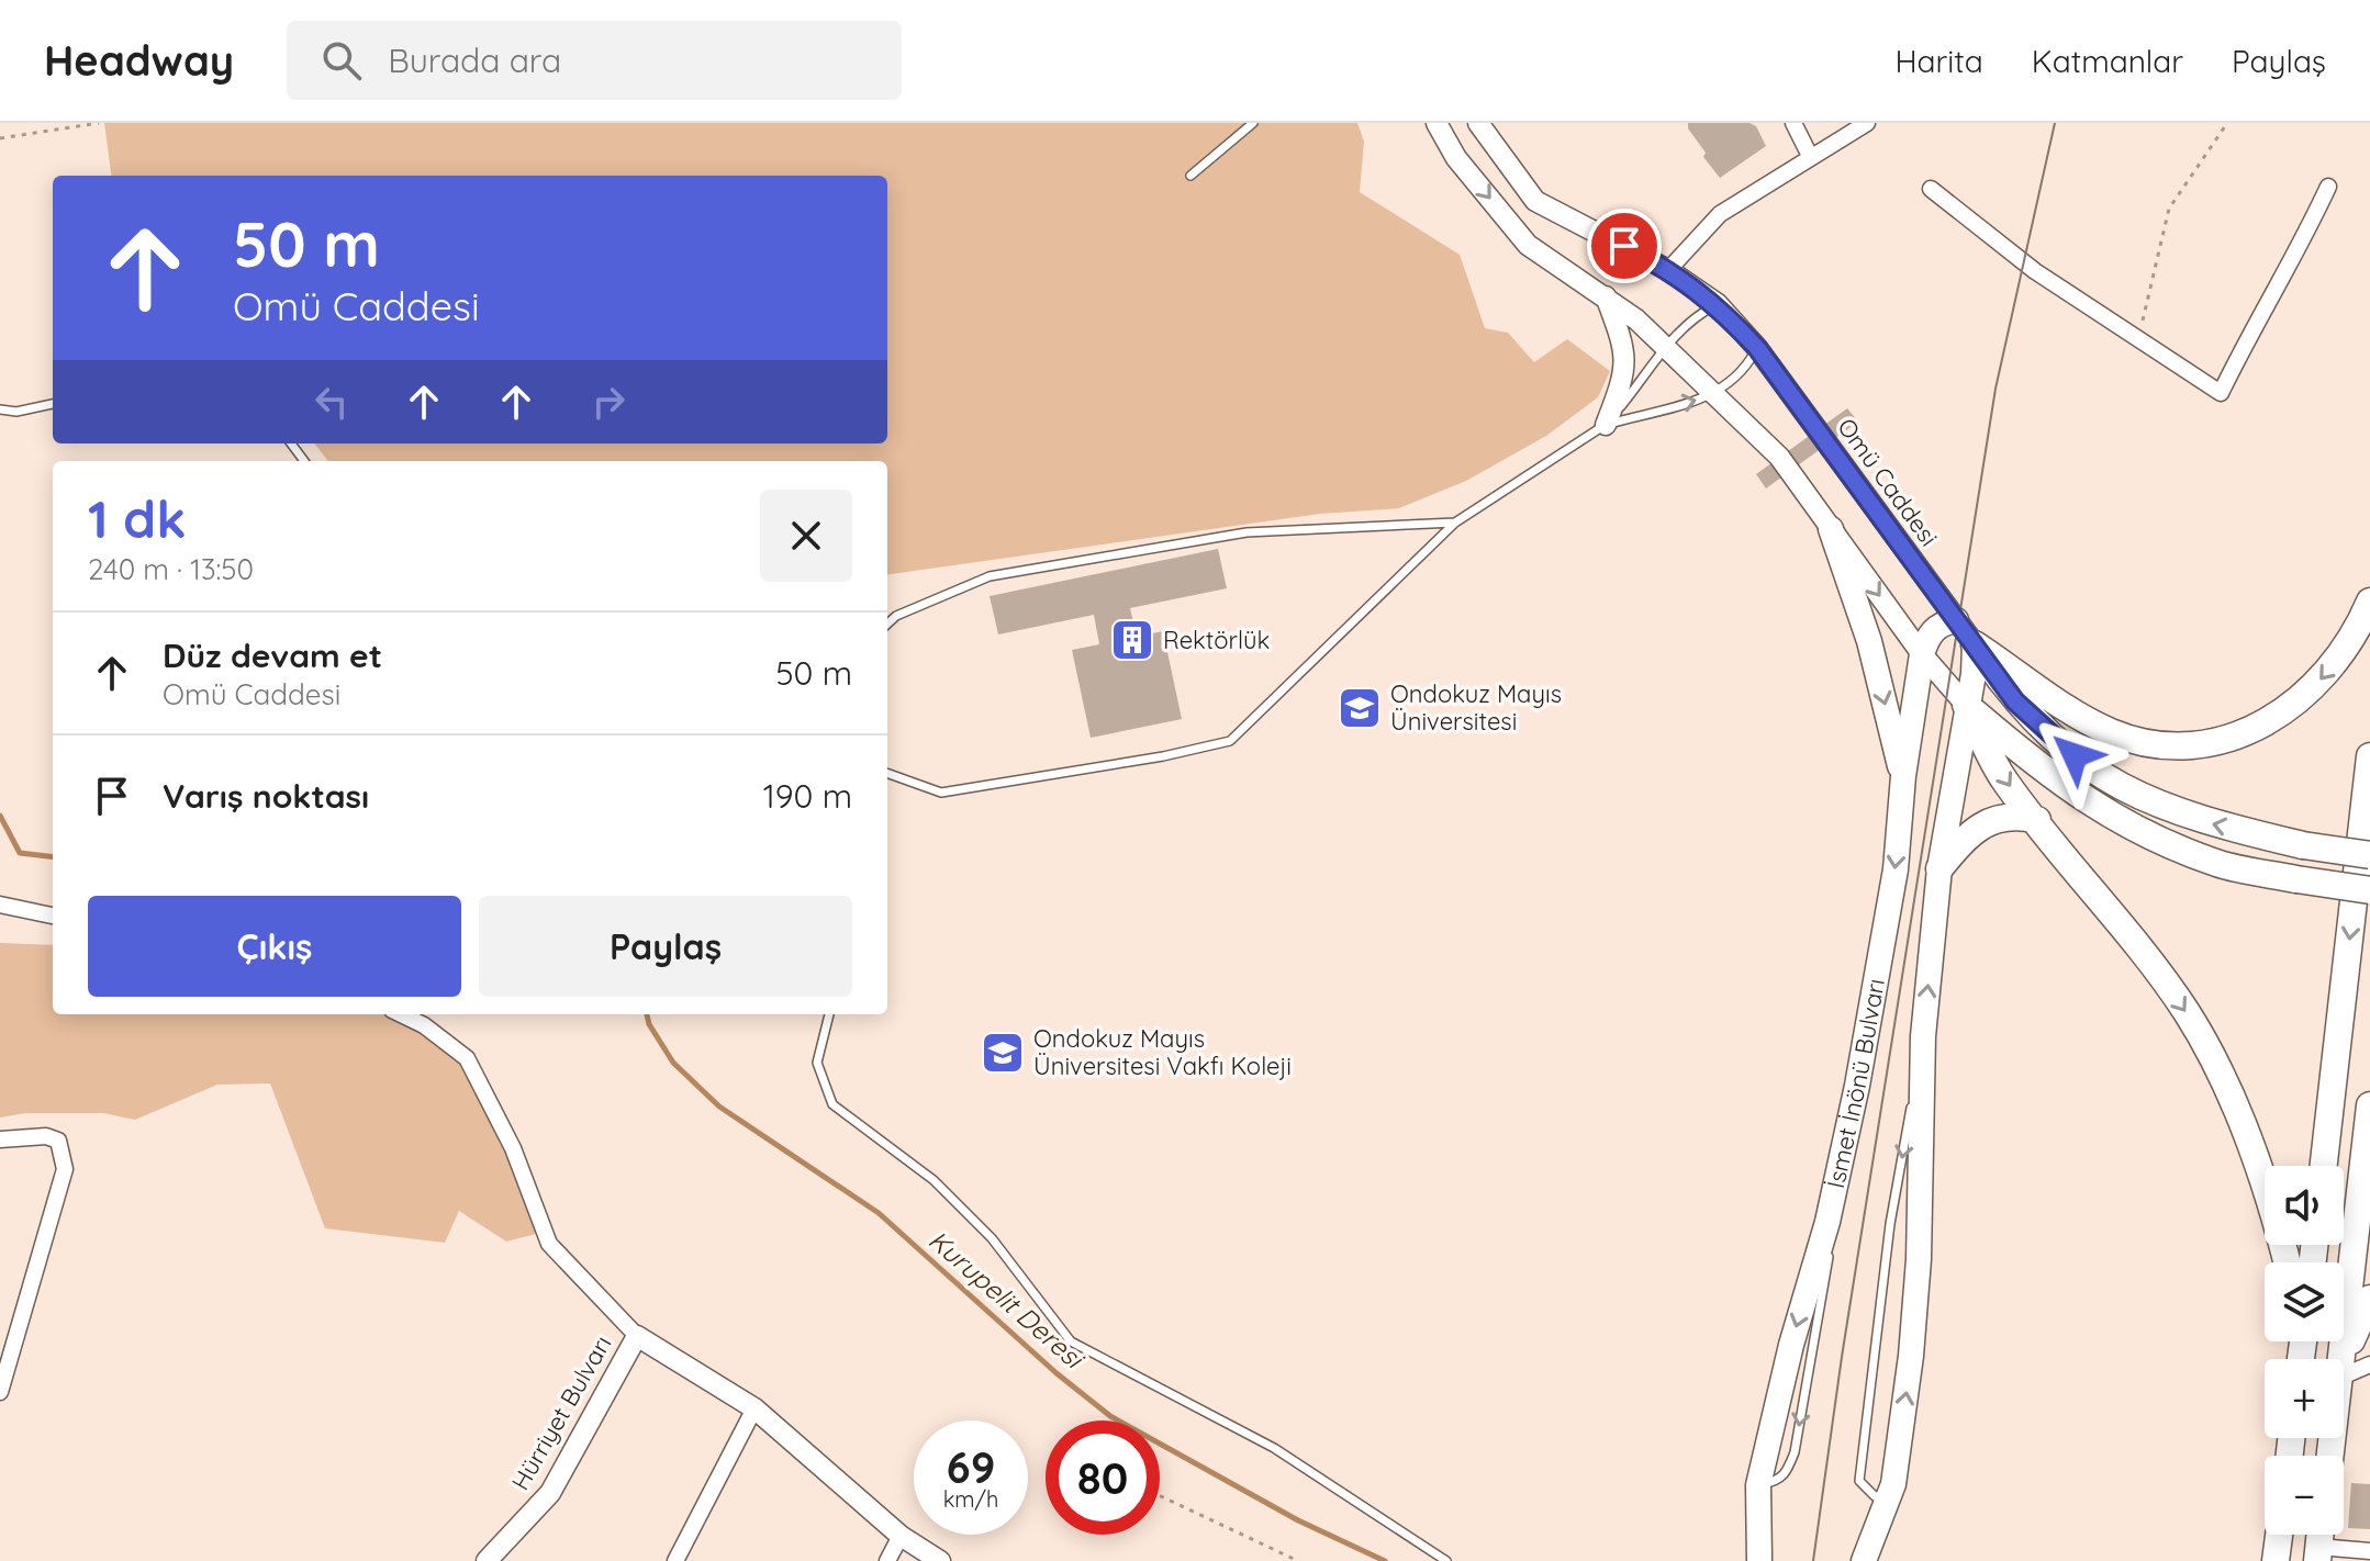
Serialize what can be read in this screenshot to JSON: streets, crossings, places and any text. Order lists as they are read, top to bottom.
{
  "streets": {
    "main road": ["İsmet İnönü Bulvarı"],
    "street": ["Omü Caddesi", "Hürriyet Bulvarı"]
  },
  "crossings": [
    ["Omü Caddesi", "İsmet İnönü Bulvarı"]
  ],
  "water": ["Kurupelit Deresi"],
  "places": {
    "building": ["Rektörlük"],
    "school or university": ["Ondokuz Mayıs Üniversitesi", "Ondokuz Mayıs Üniversitesi Vakfı Koleji"]
  },
  "page": {
    "header": "Headway",
    "search": "Burada ara",
    "nav": ["Harita", "Katmanlar", "Paylaş"],
    "turn": ["50 m", "Omü Caddesi"],
    "heading": ["1 dk", "240 m · 13:50"],
    "list": [
      {
        "name": "Düz devam et",
        "note": "Omü Caddesi",
        "value": "50 m"
      },
      {
        "name": "Varış noktası",
        "value": "190 m"
      }
    ],
    "buttons": ["Çıkış", "Paylaş"],
    "map_buttons": ["+", "−"],
    "speed": "69 km/h",
    "limit": "80"
  }
}
